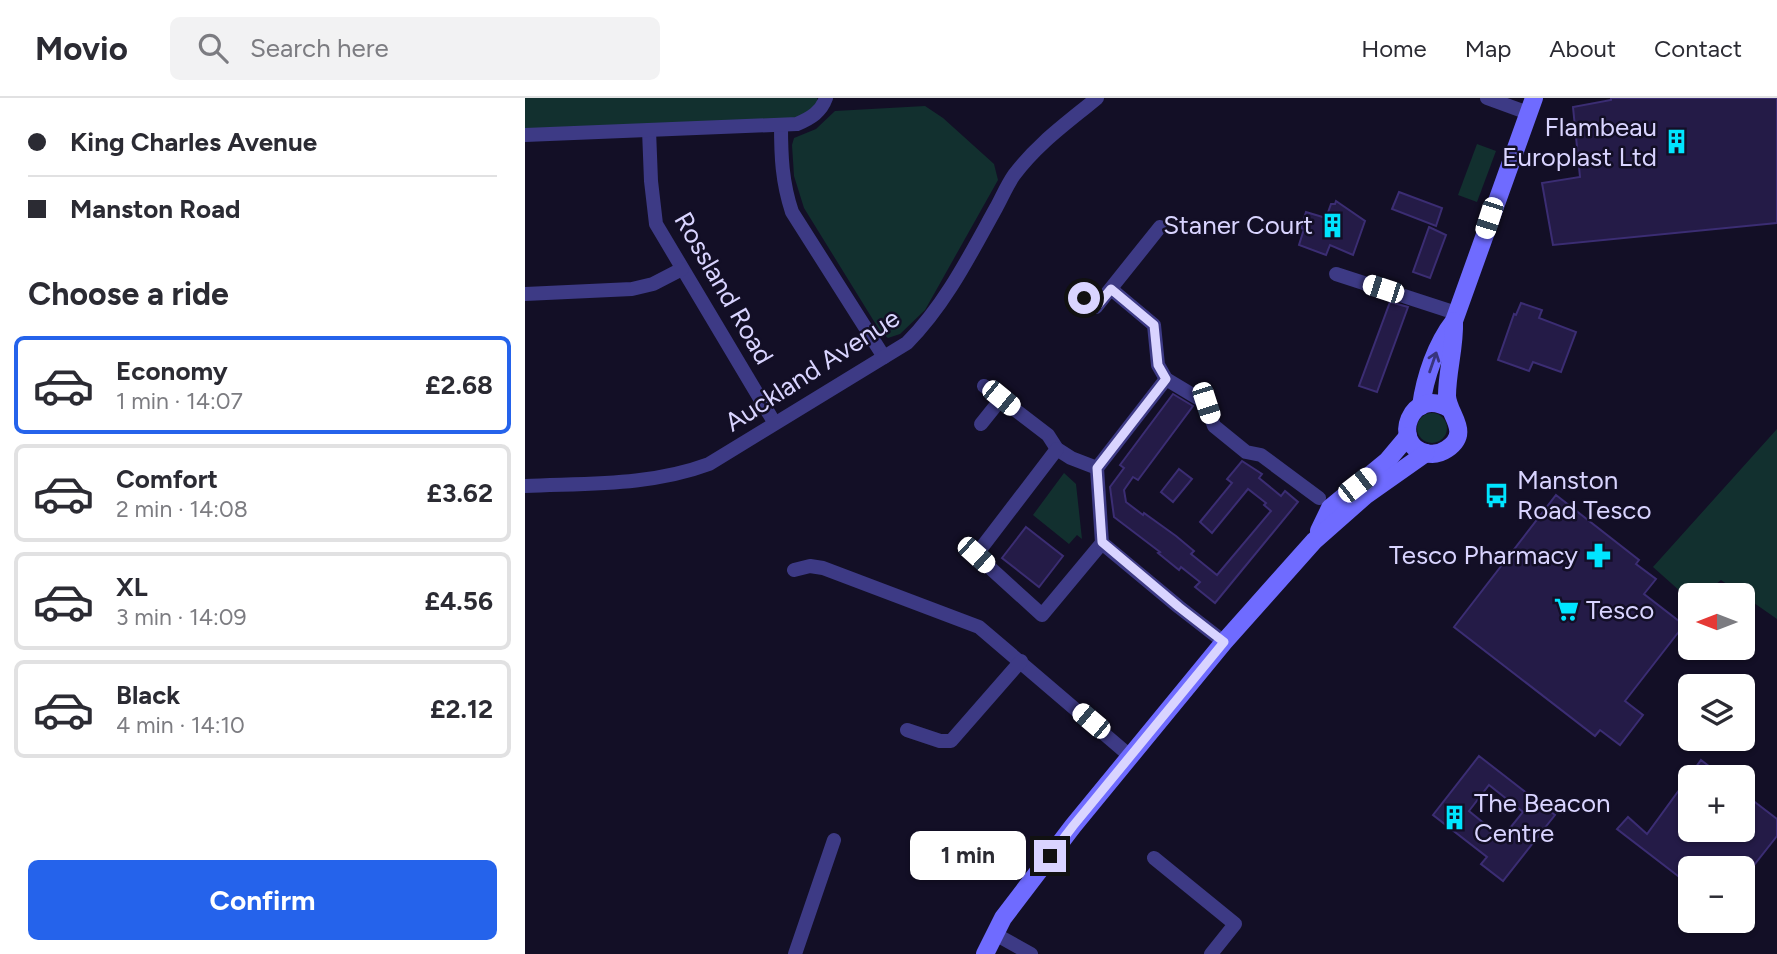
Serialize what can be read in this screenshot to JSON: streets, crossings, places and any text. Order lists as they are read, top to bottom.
{
  "streets": {
    "street": ["Rossland Road", "Auckland Avenue"]
  },
  "crossings": [
    ["Rossland Road", "Auckland Avenue"]
  ],
  "places": {
    "building": ["Flambeau Europlast Ltd", "Staner Court", "The Beacon Centre"],
    "bus stop": ["Manston Road Tesco"],
    "pharmacy": ["Tesco Pharmacy"],
    "supermarket": ["Tesco"]
  },
  "north": "left",
  "page": {
    "header": "Movio",
    "search": "Search here",
    "nav": [
      "Home",
      "Map",
      "About",
      "Contact"
    ],
    "banner": ["King Charles Avenue", "Manston Road"],
    "heading": "Choose a ride",
    "list": [
      {
        "name": "Economy",
        "note": "1 min · 14:07",
        "value": "£2.68"
      },
      {
        "name": "Comfort",
        "note": "2 min · 14:08",
        "value": "£3.62"
      },
      {
        "name": "XL",
        "note": "3 min · 14:09",
        "value": "£4.56"
      },
      {
        "name": "Black",
        "note": "4 min · 14:10",
        "value": "£2.12"
      }
    ],
    "map_buttons": ["+", "−"],
    "bubble": "1 min",
    "buttons": "Confirm"
  }
}
